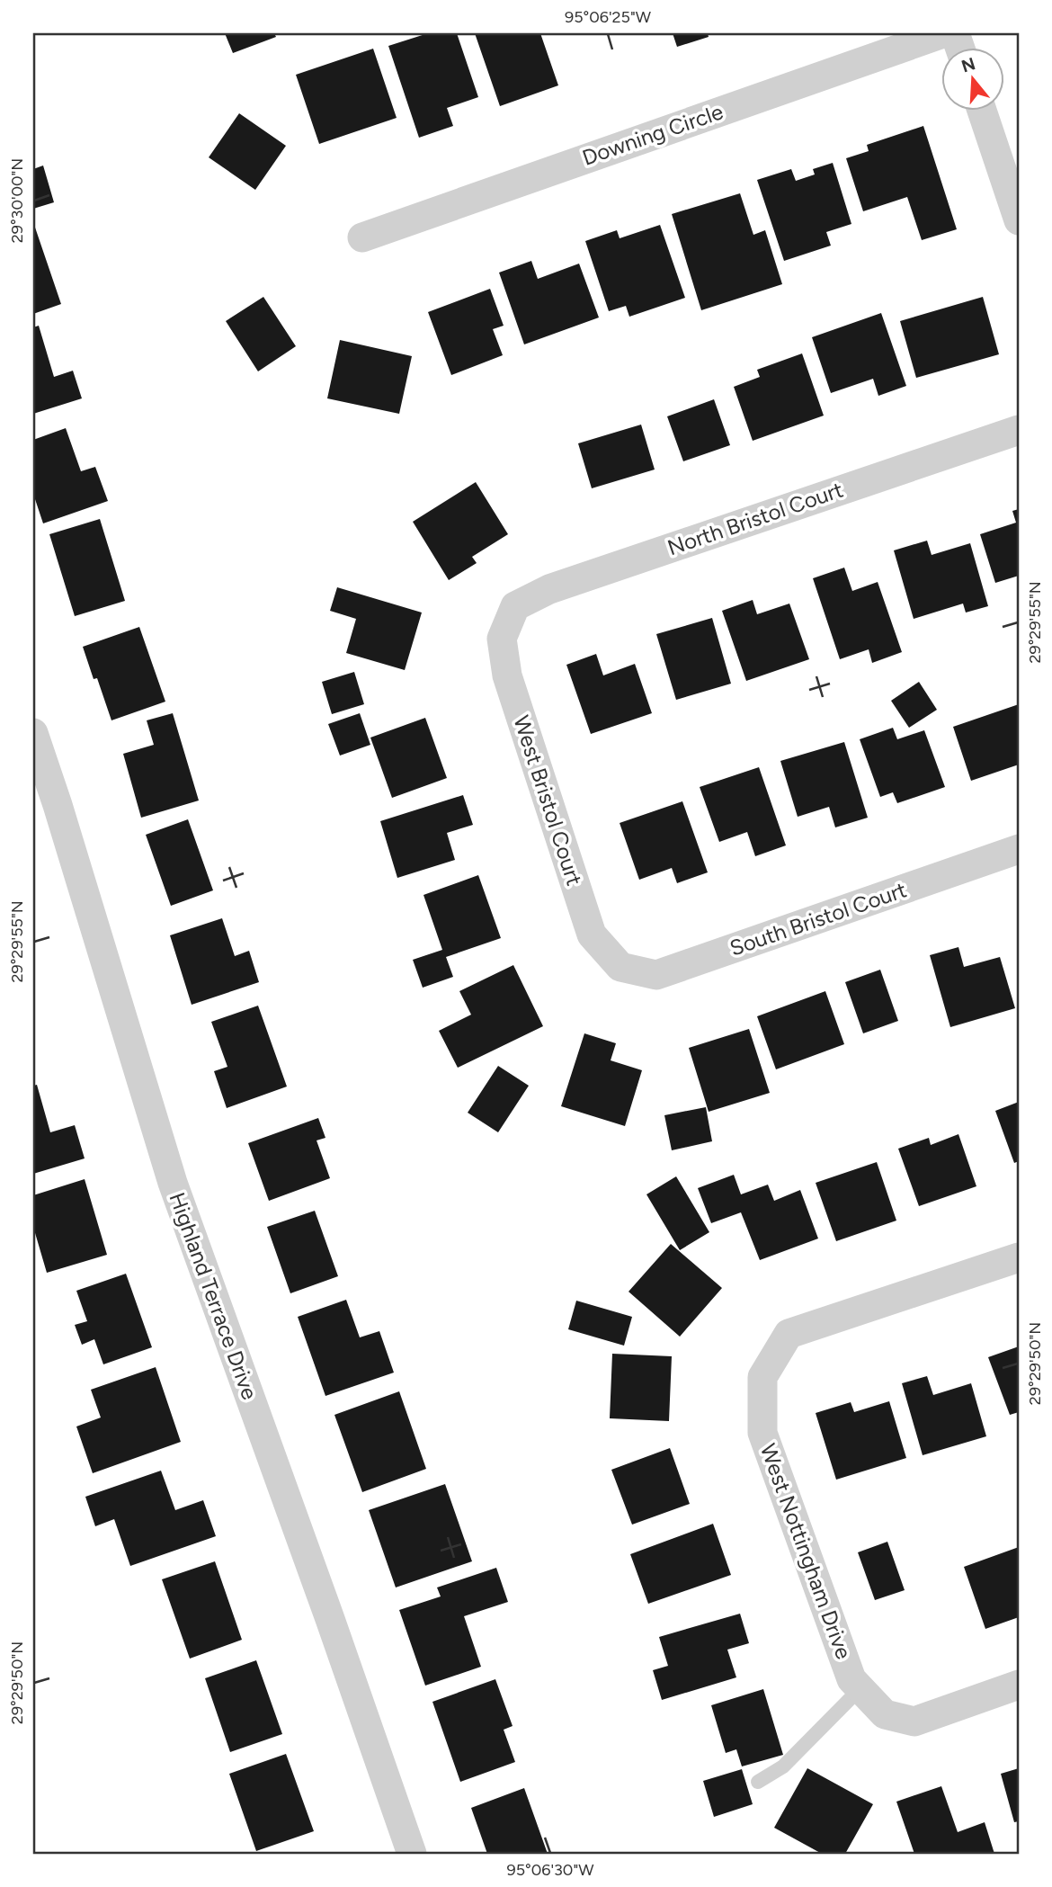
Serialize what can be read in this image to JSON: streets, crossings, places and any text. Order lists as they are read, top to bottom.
{
  "streets": {
    "street": [
      "Downing Circle",
      "North Bristol Court",
      "West Bristol Court",
      "South Bristol Court",
      "Highland Terrace Drive",
      "West Nottingham Drive"
    ]
  },
  "crossings": [
    ["North Bristol Court", "West Bristol Court"],
    ["West Bristol Court", "South Bristol Court"]
  ],
  "north": "top",
  "coordinates": [
    "95°06'25\"W",
    "29°30'00\"N",
    "29°29'55\"N",
    "29°29'50\"N",
    "95°06'30\"W"
  ]
}
